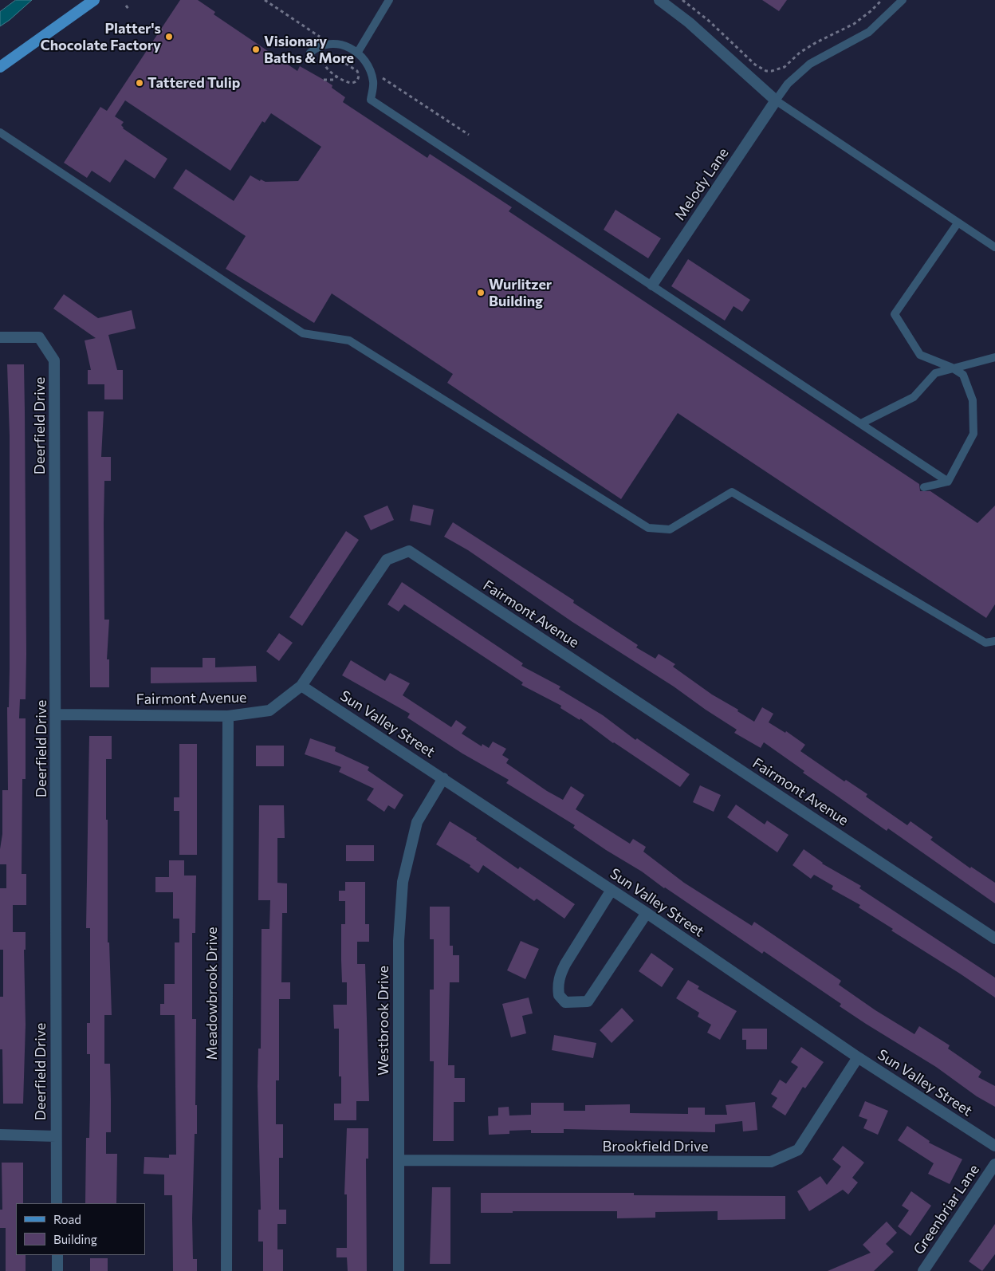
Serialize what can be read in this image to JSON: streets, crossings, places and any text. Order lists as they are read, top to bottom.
{
  "streets": {
    "street": [
      "Melody Lane",
      "Deerfield Drive",
      "Fairmont Avenue",
      "Sun Valley Street",
      "Meadowbrook Drive",
      "Westbrook Drive",
      "Brookfield Drive",
      "Greenbriar Lane"
    ]
  },
  "crossings": [
    ["Deerfield Drive", "Fairmont Avenue"],
    ["Fairmont Avenue", "Sun Valley Street"],
    ["Fairmont Avenue", "Meadowbrook Drive"],
    ["Sun Valley Street", "Westbrook Drive"],
    ["Sun Valley Street", "Brookfield Drive"],
    ["Westbrook Drive", "Brookfield Drive"]
  ],
  "places": [
    "Platter's Chocolate Factory",
    "Visionary Baths & More",
    "Tattered Tulip",
    "Wurlitzer Building"
  ],
  "legend": ["Road", "Building"]
}
